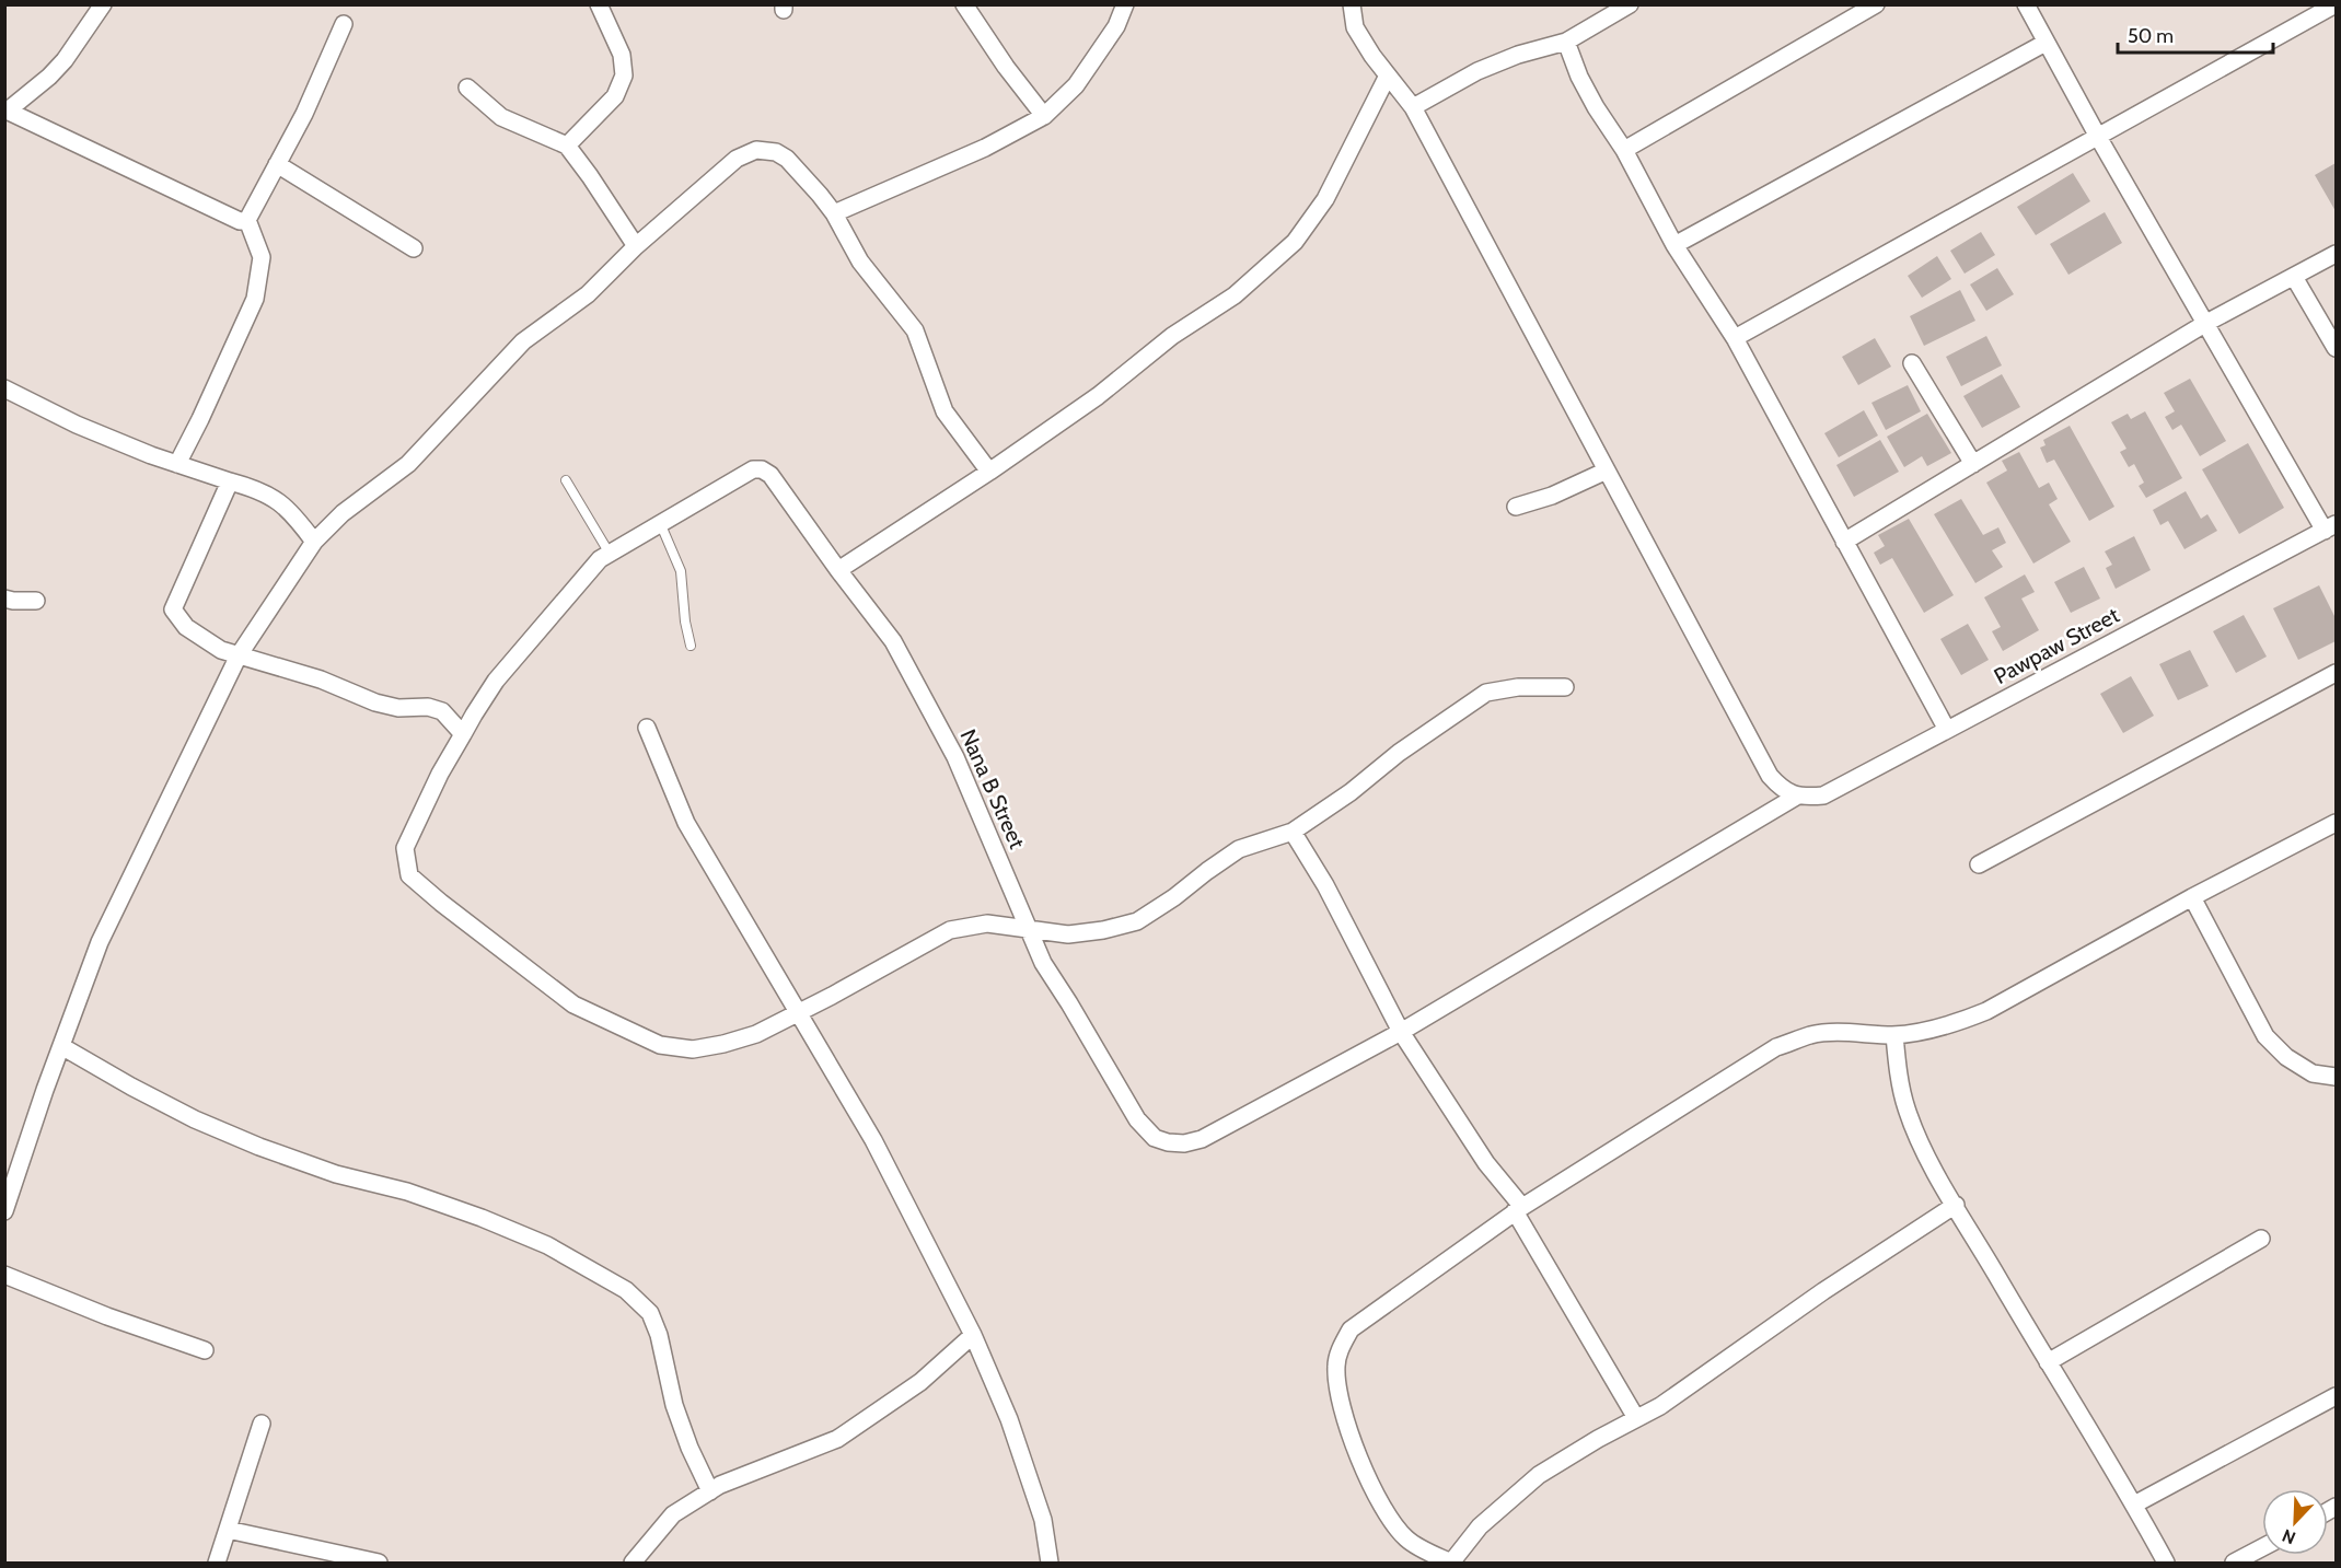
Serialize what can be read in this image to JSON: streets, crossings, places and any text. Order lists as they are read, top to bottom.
{
  "streets": {
    "street": ["Pawpaw Street", "Nana B Street"]
  },
  "scale_bar": "50 m",
  "north": "bottom left"
}
